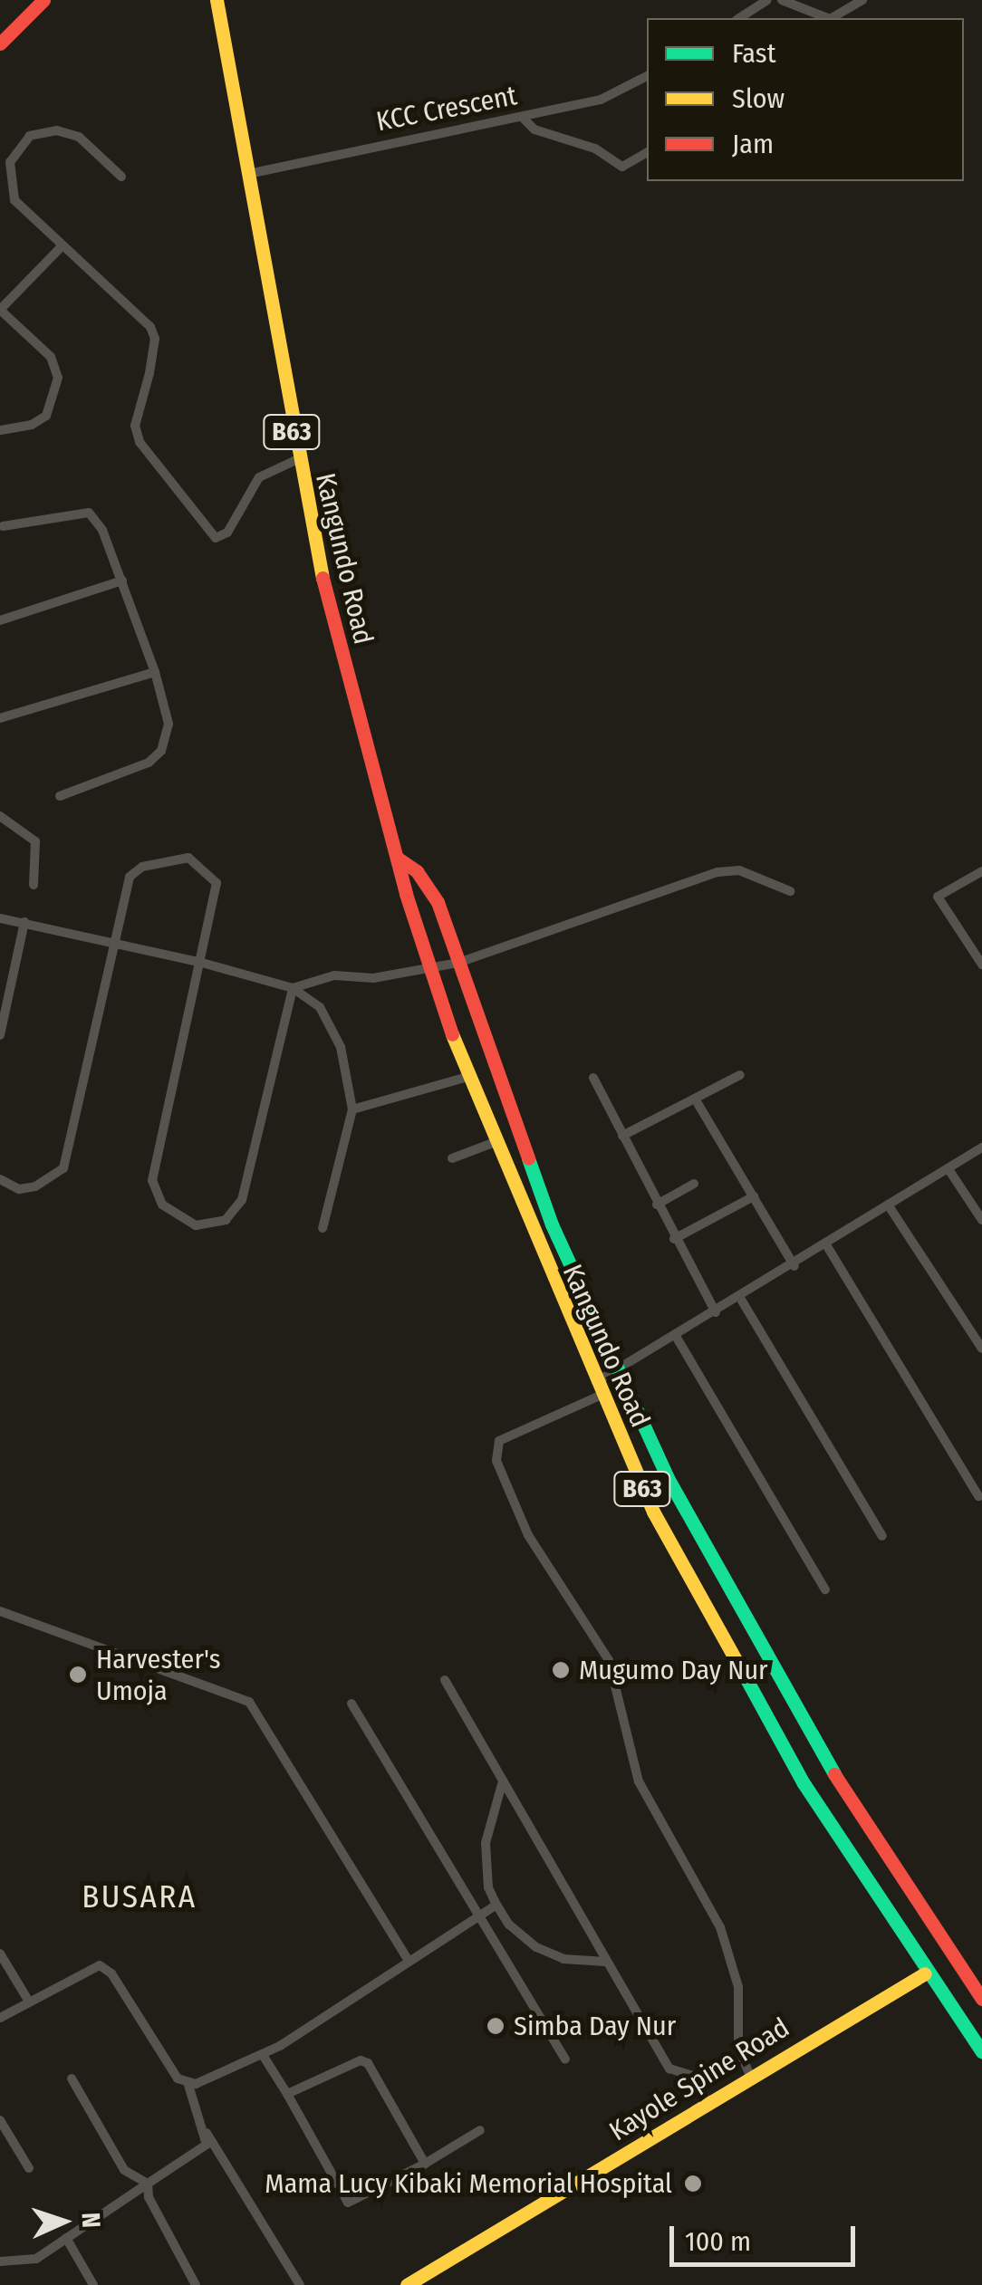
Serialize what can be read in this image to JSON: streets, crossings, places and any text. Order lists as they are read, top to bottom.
{
  "streets": {
    "main road": ["B63", "Kangundo Road", "Kayole Spine Road"],
    "street": ["KCC Crescent"]
  },
  "crossings": [
    ["KCC Crescent", "Kangundo Road"],
    ["Kangundo Road", "Kayole Spine Road"]
  ],
  "districts": ["BUSARA"],
  "places": [
    "Mugumo Day Nur",
    "Harvester's Umoja",
    "Simba Day Nur",
    "Mama Lucy Kibaki Memorial Hospital"
  ],
  "legend": ["Fast", "Slow", "Jam"],
  "scale_bar": "100 m",
  "north": "right"
}
